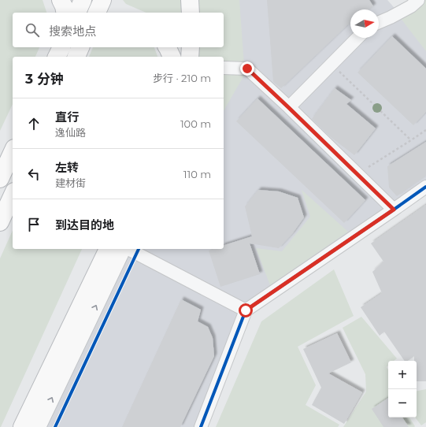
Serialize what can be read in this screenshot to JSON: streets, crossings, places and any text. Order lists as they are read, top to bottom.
{
  "north": "right",
  "page": {
    "search": "搜索地点",
    "heading": ["3 分钟", "步行 · 210 m"],
    "list": [
      ["直行", "逸仙路", "100 m"],
      ["左转", "建材街", "110 m"],
      "到达目的地"
    ],
    "map_buttons": ["+", "−"]
  }
}
